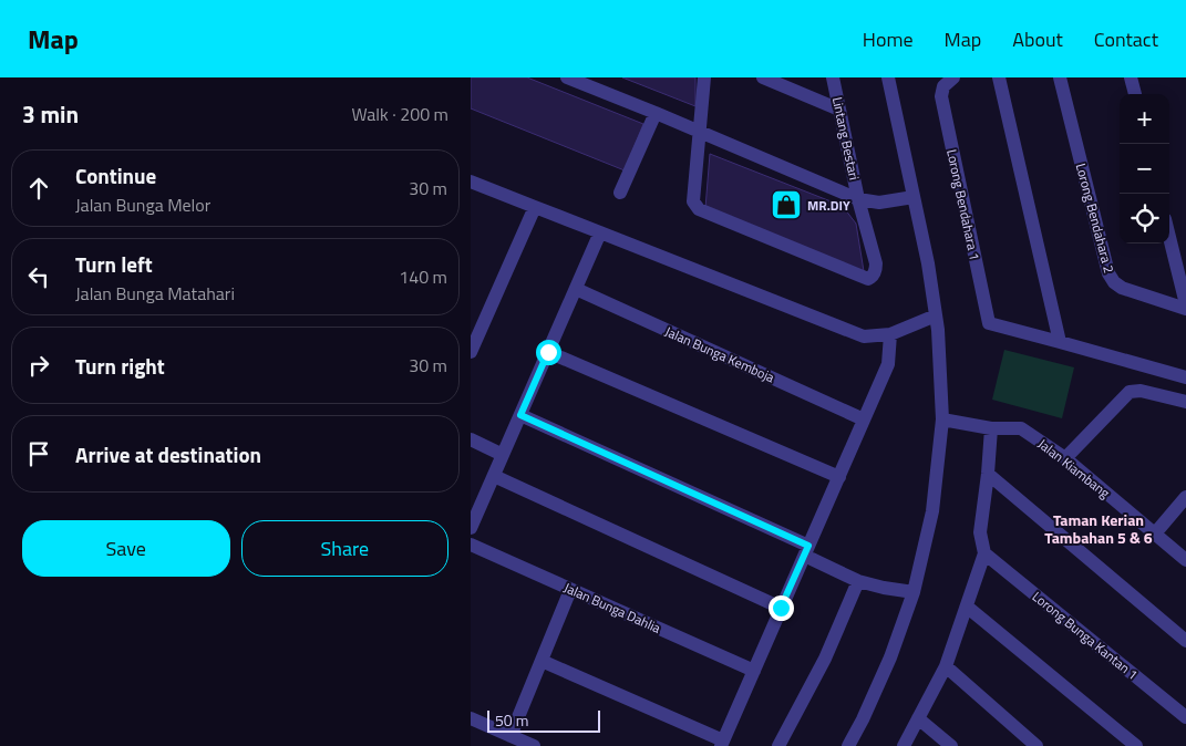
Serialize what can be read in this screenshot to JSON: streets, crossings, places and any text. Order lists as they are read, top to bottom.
{
  "streets": {
    "street": [
      "Lintang Bestari",
      "Lorong Bendahara 1",
      "Lorong Bendahara 2",
      "Jalan Bunga Kemboja",
      "Jalan Kiambang",
      "Jalan Bunga Dahlia",
      "Lorong Bunga Kantan 1"
    ]
  },
  "districts": ["Taman Kerian Tambahan 5 & 6"],
  "places": {
    "shop": ["MR.DIY"]
  },
  "scale_bar": "50 m",
  "page": {
    "header": "Map",
    "nav": [
      "Home",
      "Map",
      "About",
      "Contact"
    ],
    "heading": ["3 min", "Walk · 200 m"],
    "map_buttons": ["+", "−"],
    "list": [
      ["Continue", "Jalan Bunga Melor", "30 m"],
      ["Turn left", "Jalan Bunga Matahari", "140 m"],
      ["Turn right", "30 m"],
      "Arrive at destination"
    ],
    "buttons": ["Save", "Share"],
    "scale": "50 m"
  }
}
